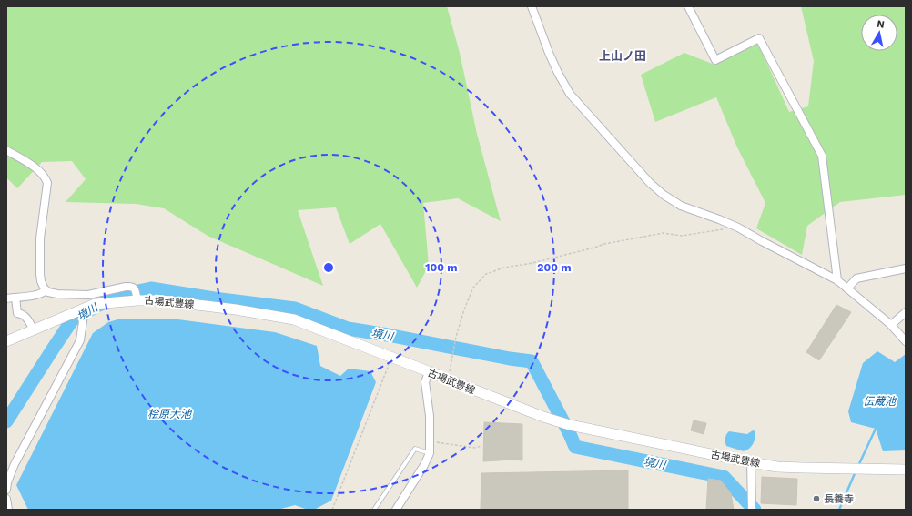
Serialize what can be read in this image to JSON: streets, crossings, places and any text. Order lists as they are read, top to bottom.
{
  "streets": {
    "main road": ["古場武豊線"]
  },
  "districts": ["上山ノ田"],
  "water": ["境川", "伝蔵池", "桧原大池"],
  "places": ["長養寺"],
  "north": "top",
  "rings": ["100 m", "200 m"]
}
